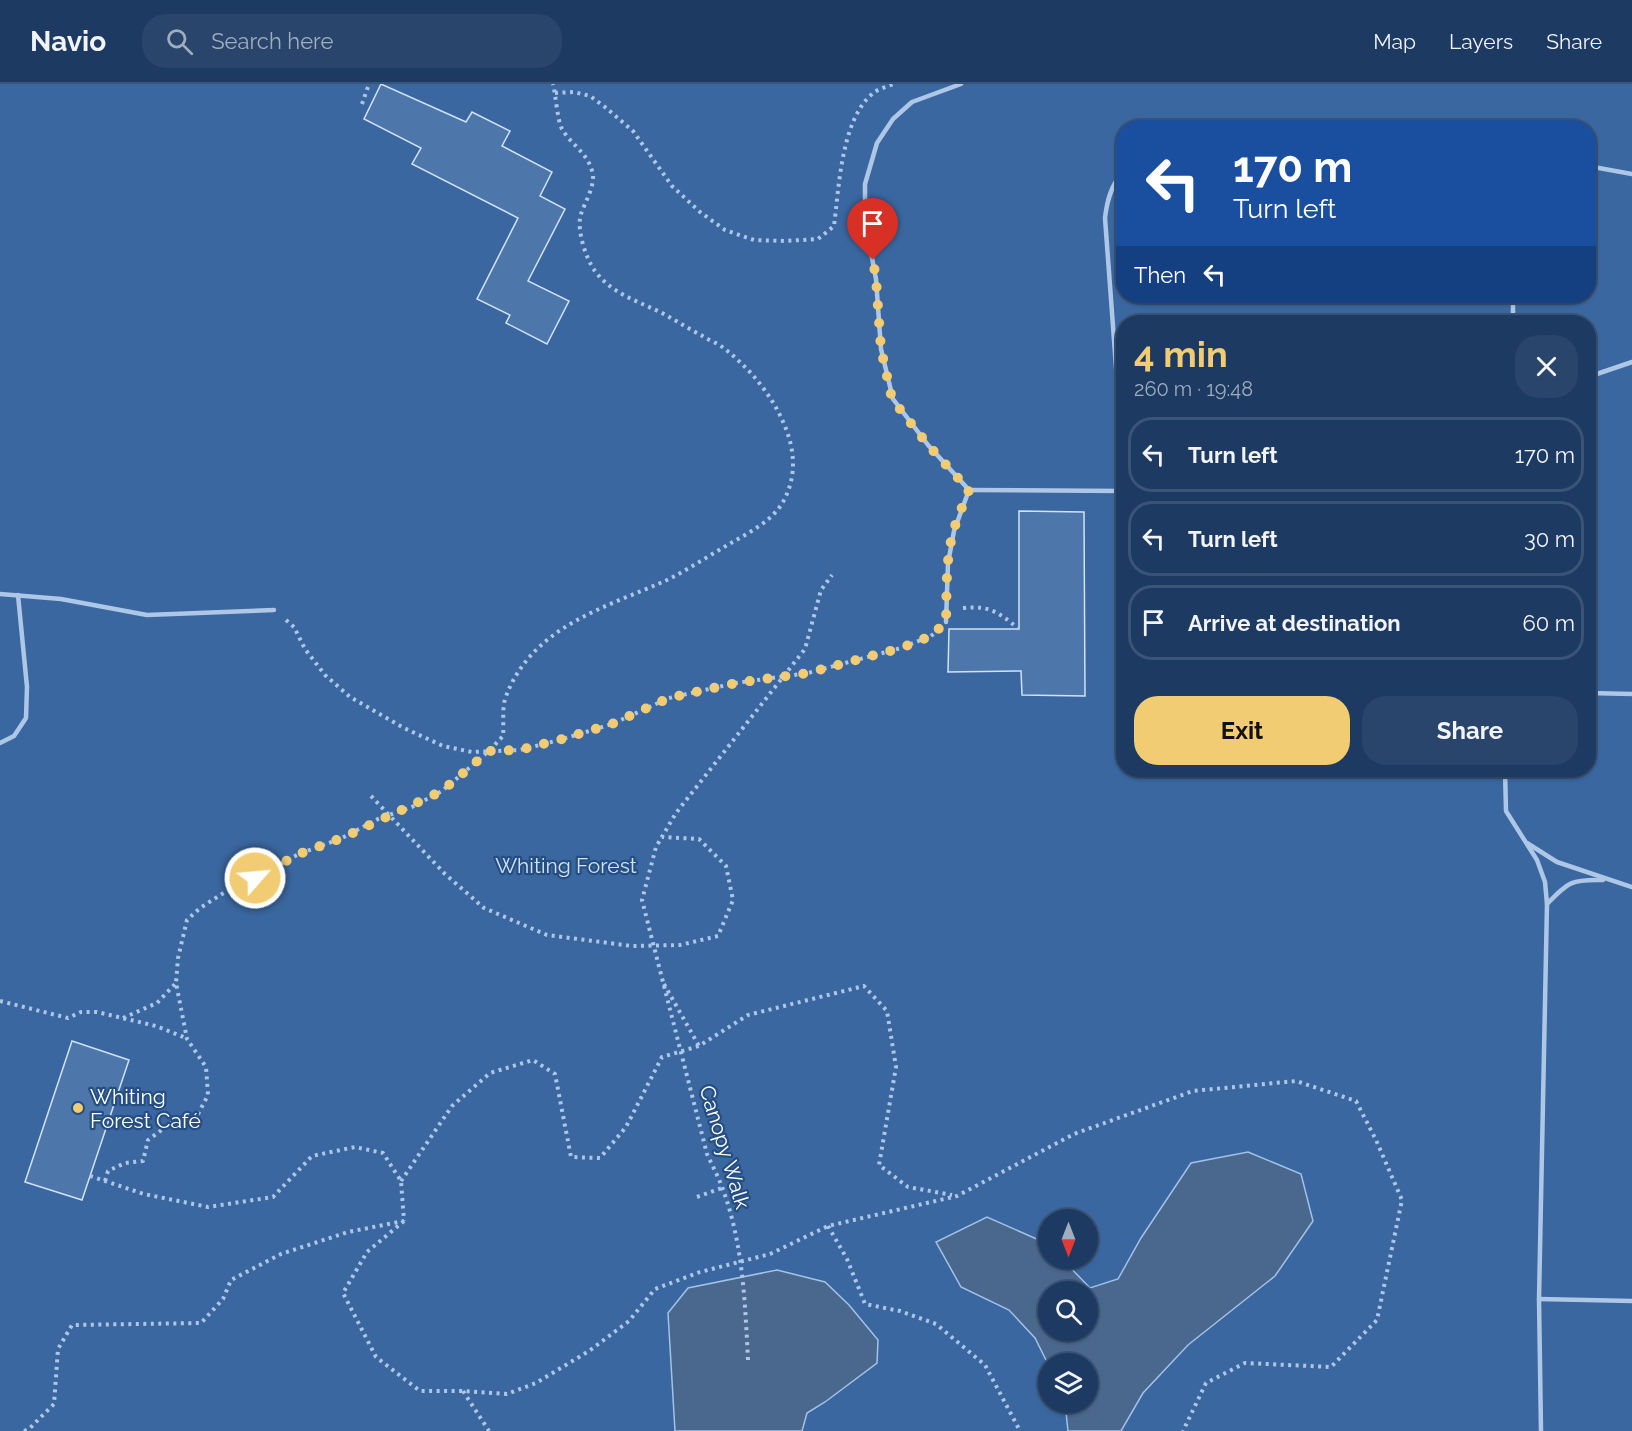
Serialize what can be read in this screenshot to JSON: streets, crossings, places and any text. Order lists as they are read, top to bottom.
{
  "streets": {
    "path": ["Canopy Walk"]
  },
  "parks": ["Whiting Forest"],
  "places": ["Whiting Forest Café"],
  "north": "bottom",
  "page": {
    "header": "Navio",
    "search": "Search here",
    "nav": ["Map", "Layers", "Share"],
    "turn": ["170 m", "Turn left"],
    "then": "Then",
    "heading": ["4 min", "260 m · 19:48"],
    "list": [
      {
        "name": "Turn left",
        "value": "170 m"
      },
      {
        "name": "Turn left",
        "value": "30 m"
      },
      {
        "name": "Arrive at destination",
        "value": "60 m"
      }
    ],
    "buttons": ["Exit", "Share"]
  }
}
